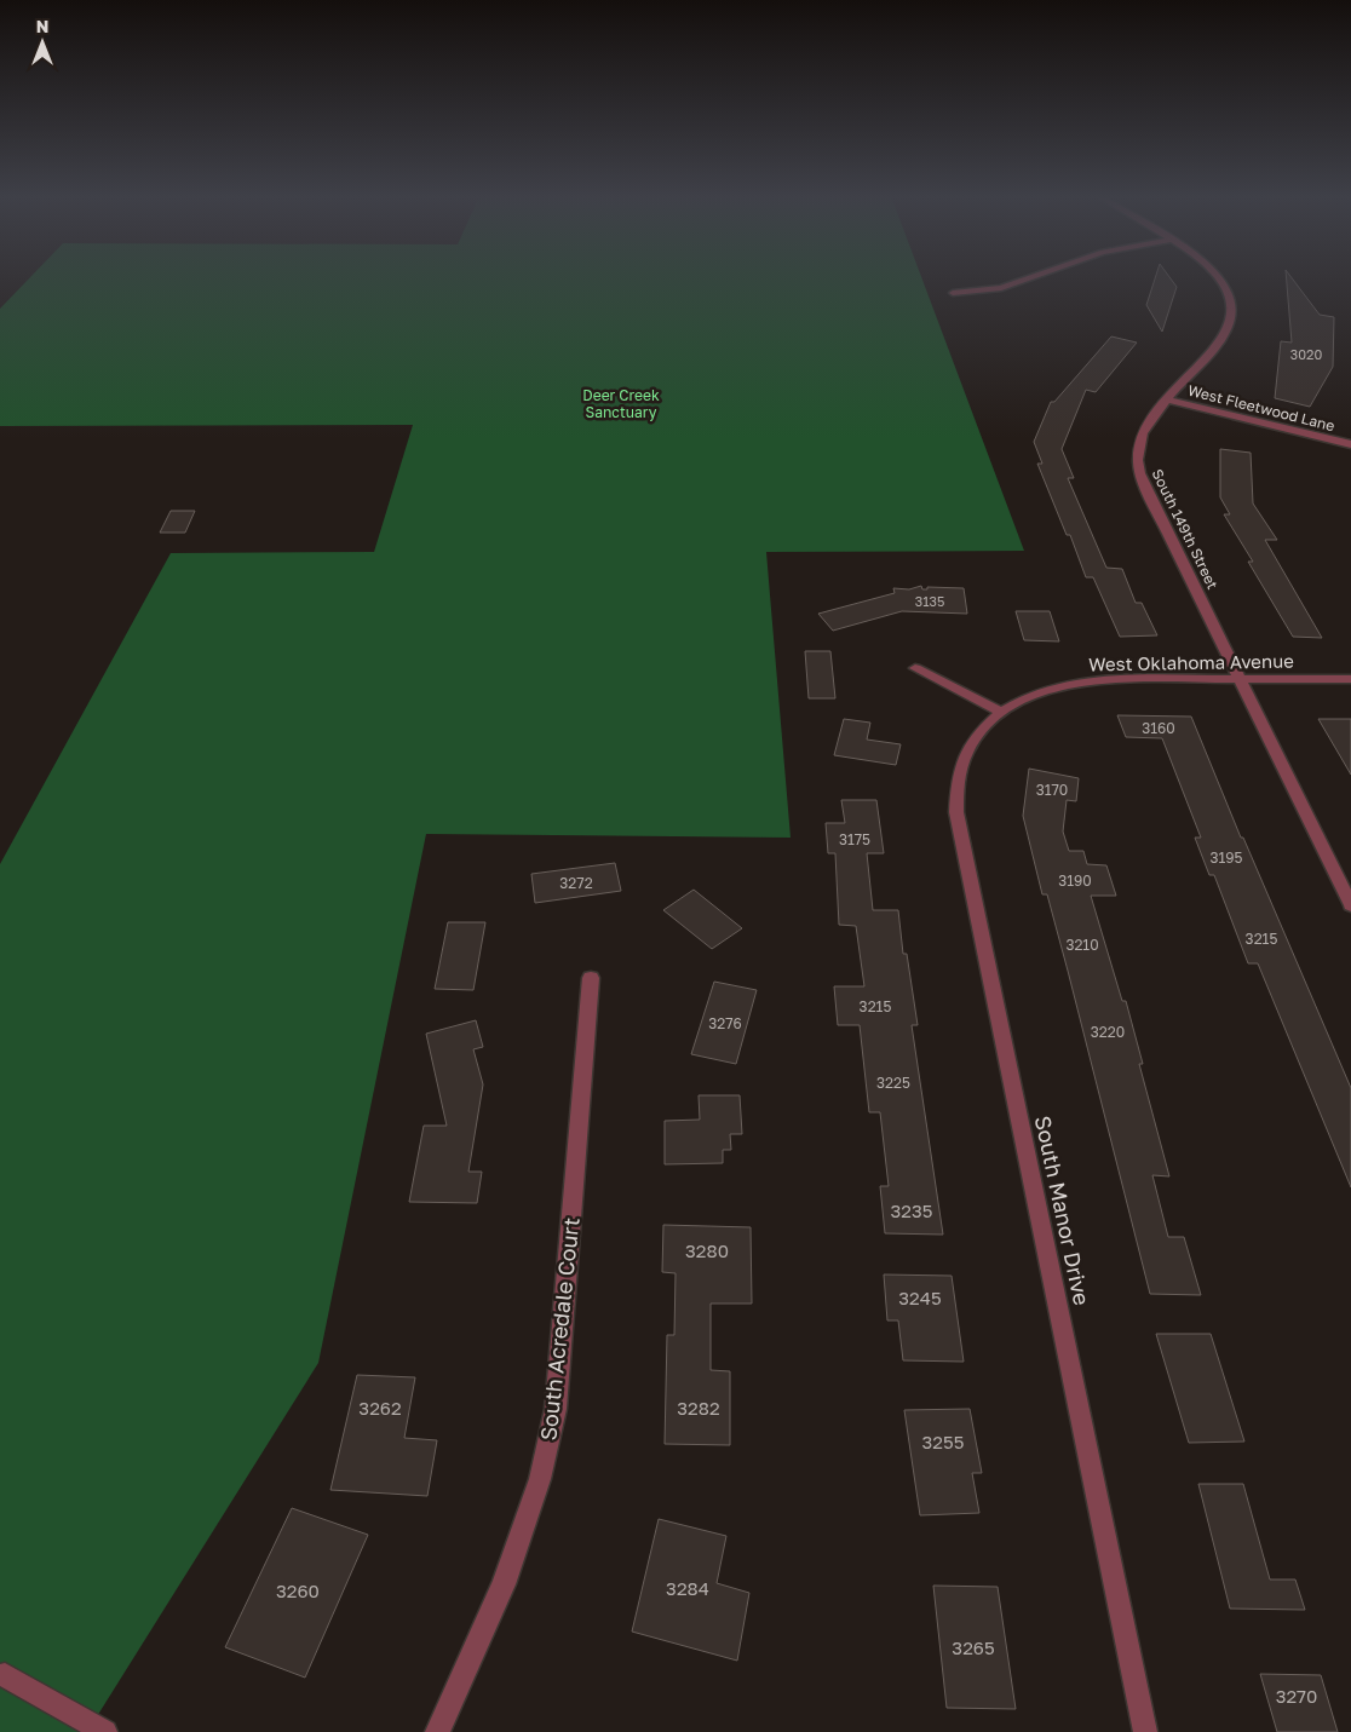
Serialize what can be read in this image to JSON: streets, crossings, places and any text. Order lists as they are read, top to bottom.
{
  "streets": {
    "street": [
      "West Fleetwood Lane",
      "South 149th Street",
      "West Oklahoma Avenue",
      "South Manor Drive",
      "South Acredale Court"
    ]
  },
  "crossings": [
    ["West Fleetwood Lane", "South 149th Street"],
    ["South 149th Street", "West Oklahoma Avenue"],
    ["West Oklahoma Avenue", "South Manor Drive"]
  ],
  "parks": ["Deer Creek Sanctuary"],
  "house_numbers": [
    "3020",
    "3135",
    "3160",
    "3170",
    "3175",
    "3195",
    "3190",
    "3272",
    "3215",
    "3210",
    "3215",
    "3276",
    "3220",
    "3225",
    "3235",
    "3280",
    "3245",
    "3262",
    "3282",
    "3255",
    "3284",
    "3260",
    "3265",
    "3270"
  ],
  "north": "top"
}
